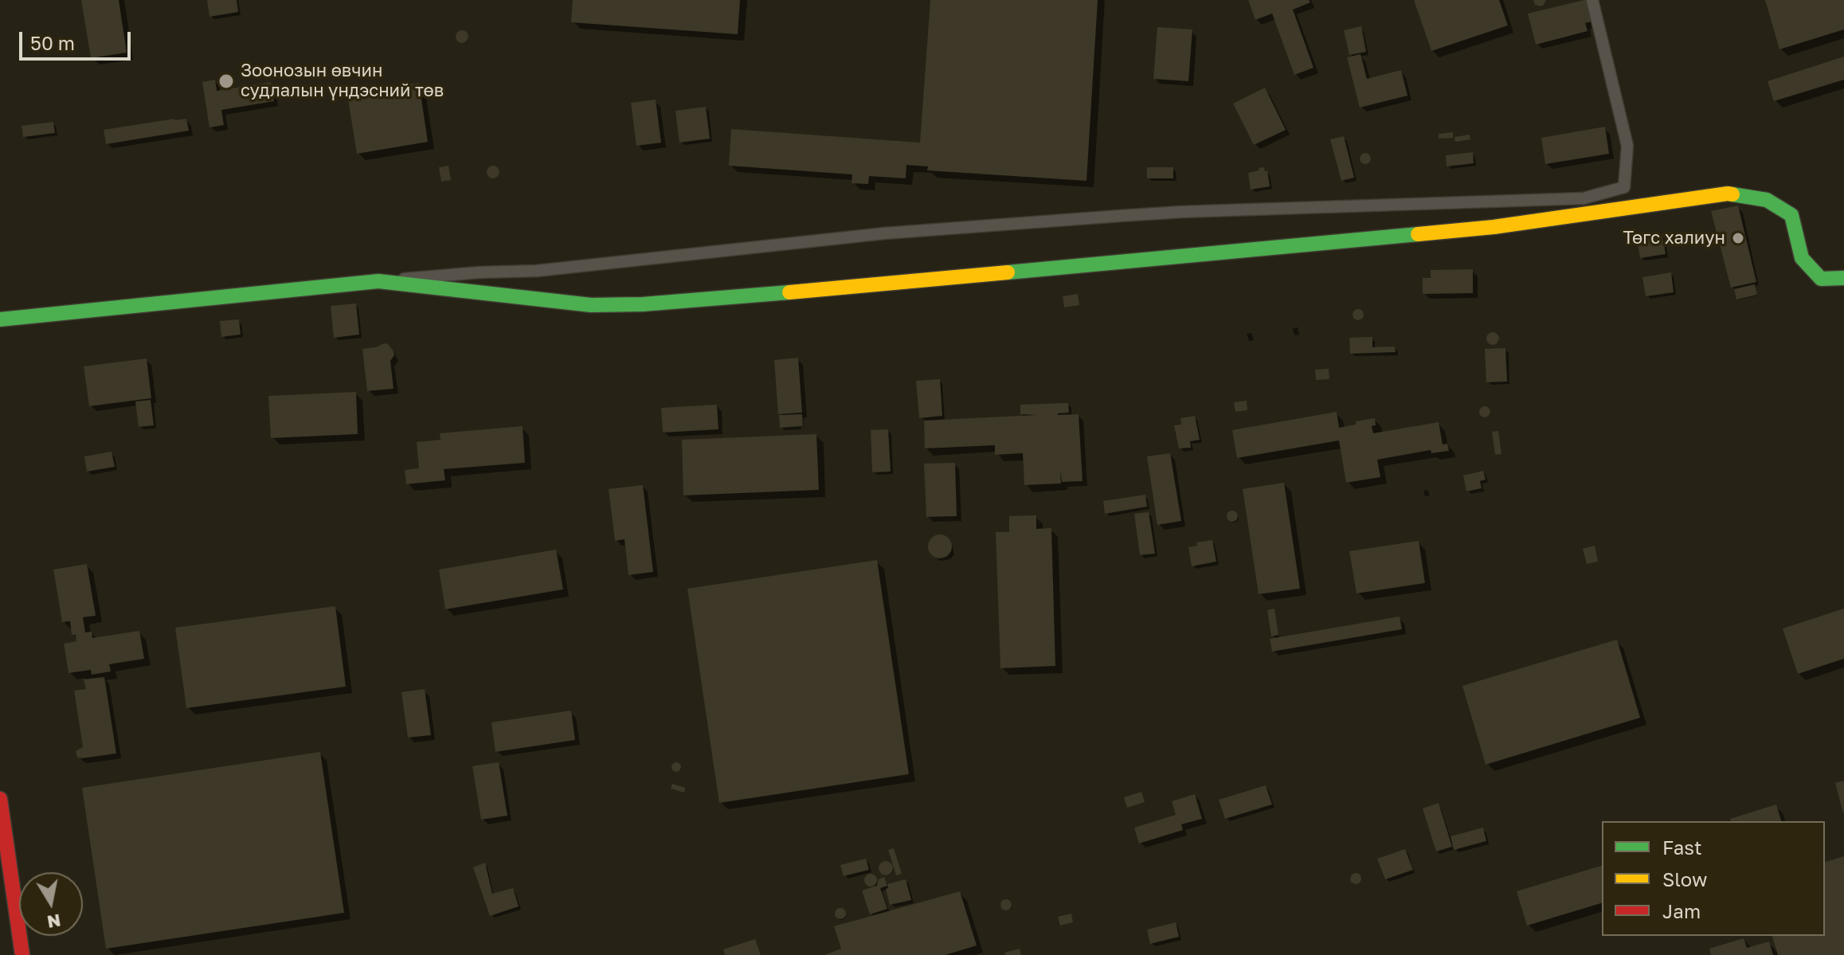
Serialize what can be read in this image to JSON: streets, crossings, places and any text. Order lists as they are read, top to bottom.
{
  "places": ["Зоонозын өвчин судлалын үндэсний төв", "Төгс халиун"],
  "legend": ["Fast", "Slow", "Jam"],
  "scale_bar": "50 m",
  "north": "bottom"
}
